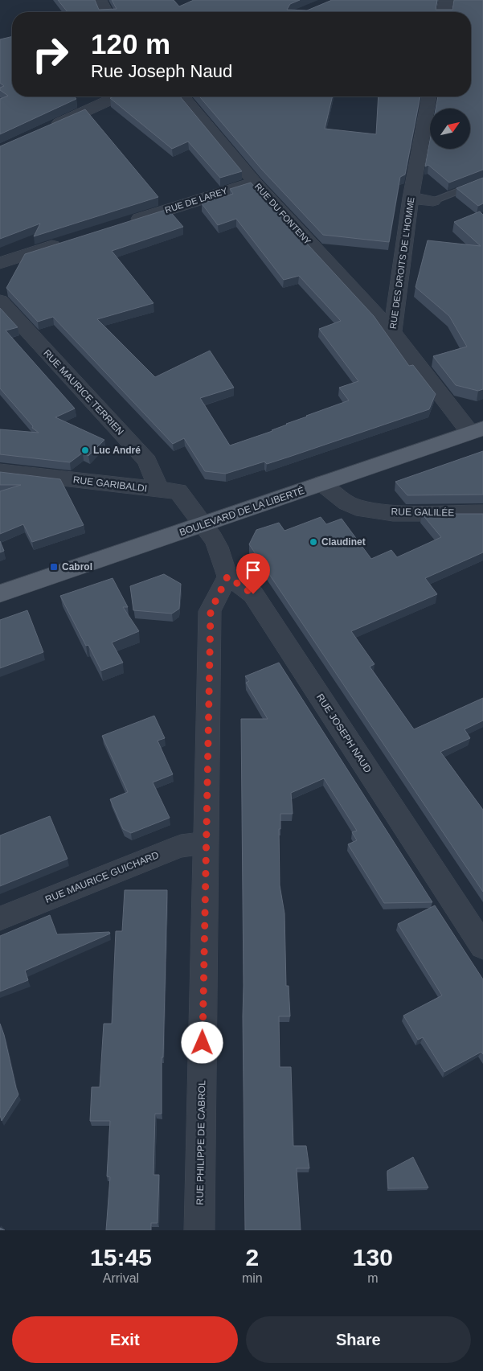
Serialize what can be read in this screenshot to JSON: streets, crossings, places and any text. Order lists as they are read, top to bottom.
{
  "streets": {
    "main road": ["BOULEVARD DE LA LIBERTÉ"],
    "street": [
      "RUE DE LAREY",
      "RUE DU FONTENY",
      "RUE DES DROITS DE L'HOMME",
      "RUE MAURICE TERRIEN",
      "RUE GARIBALDI",
      "RUE GALILÉE",
      "RUE JOSEPH NAUD",
      "RUE MAURICE GUICHARD",
      "RUE PHILIPPE DE CABROL"
    ]
  },
  "crossings": [
    ["RUE DE LAREY", "RUE DU FONTENY"],
    ["RUE DU FONTENY", "RUE DES DROITS DE L'HOMME"],
    ["RUE DES DROITS DE L'HOMME", "BOULEVARD DE LA LIBERTÉ"],
    ["RUE MAURICE TERRIEN", "RUE GARIBALDI"],
    ["RUE GARIBALDI", "BOULEVARD DE LA LIBERTÉ"],
    ["BOULEVARD DE LA LIBERTÉ", "RUE GALILÉE"],
    ["RUE JOSEPH NAUD", "RUE PHILIPPE DE CABROL"],
    ["RUE MAURICE GUICHARD", "RUE PHILIPPE DE CABROL"]
  ],
  "places": {
    "other": ["Luc André", "Claudinet"],
    "transit": ["Cabrol"]
  },
  "north": "top right",
  "page": {
    "turn": ["120 m", "Rue Joseph Naud"],
    "eta": [
      "15:45",
      "Arrival",
      "2",
      "min",
      "130",
      "m"
    ],
    "buttons": ["Exit", "Share"]
  }
}
